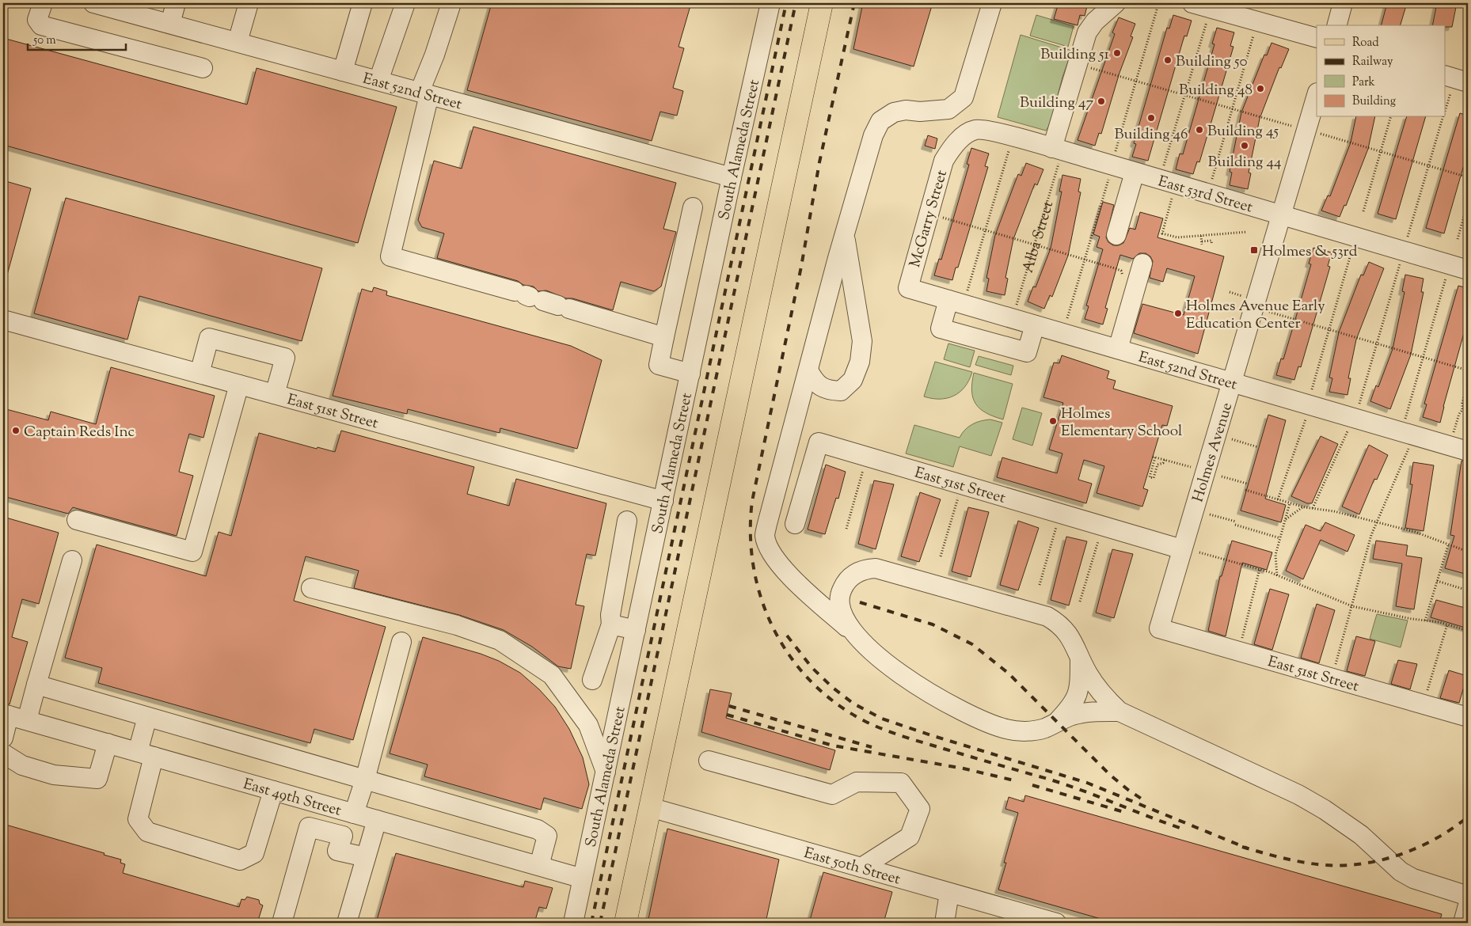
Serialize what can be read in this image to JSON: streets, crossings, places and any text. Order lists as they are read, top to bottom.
{
  "streets": {
    "street": [
      "East 52nd Street",
      "South Alameda Street",
      "East 53rd Street",
      "McGarry Street",
      "East 51st Street",
      "Holmes Avenue",
      "East 49th Street",
      "East 50th Street"
    ],
    "path": ["Alba Street"]
  },
  "crossings": [
    ["East 52nd Street", "South Alameda Street"],
    ["East 52nd Street", "McGarry Street"],
    ["East 52nd Street", "Holmes Avenue"],
    ["South Alameda Street", "East 51st Street"],
    ["South Alameda Street", "East 49th Street"],
    ["East 53rd Street", "McGarry Street"],
    ["East 53rd Street", "Alba Street"],
    ["East 53rd Street", "Holmes Avenue"],
    ["East 51st Street", "Holmes Avenue"]
  ],
  "places": {
    "other": [
      "Building 51",
      "Building 50",
      "Building 48",
      "Building 47",
      "Building 46",
      "Building 45",
      "Building 44",
      "Holmes Avenue Early Education Center",
      "Holmes Elementary School",
      "Captain Reds Inc"
    ],
    "transit": ["Holmes & 53rd"]
  },
  "legend": [
    "Road",
    "Railway",
    "Park",
    "Building"
  ],
  "scale_bar": "50 m"
}
